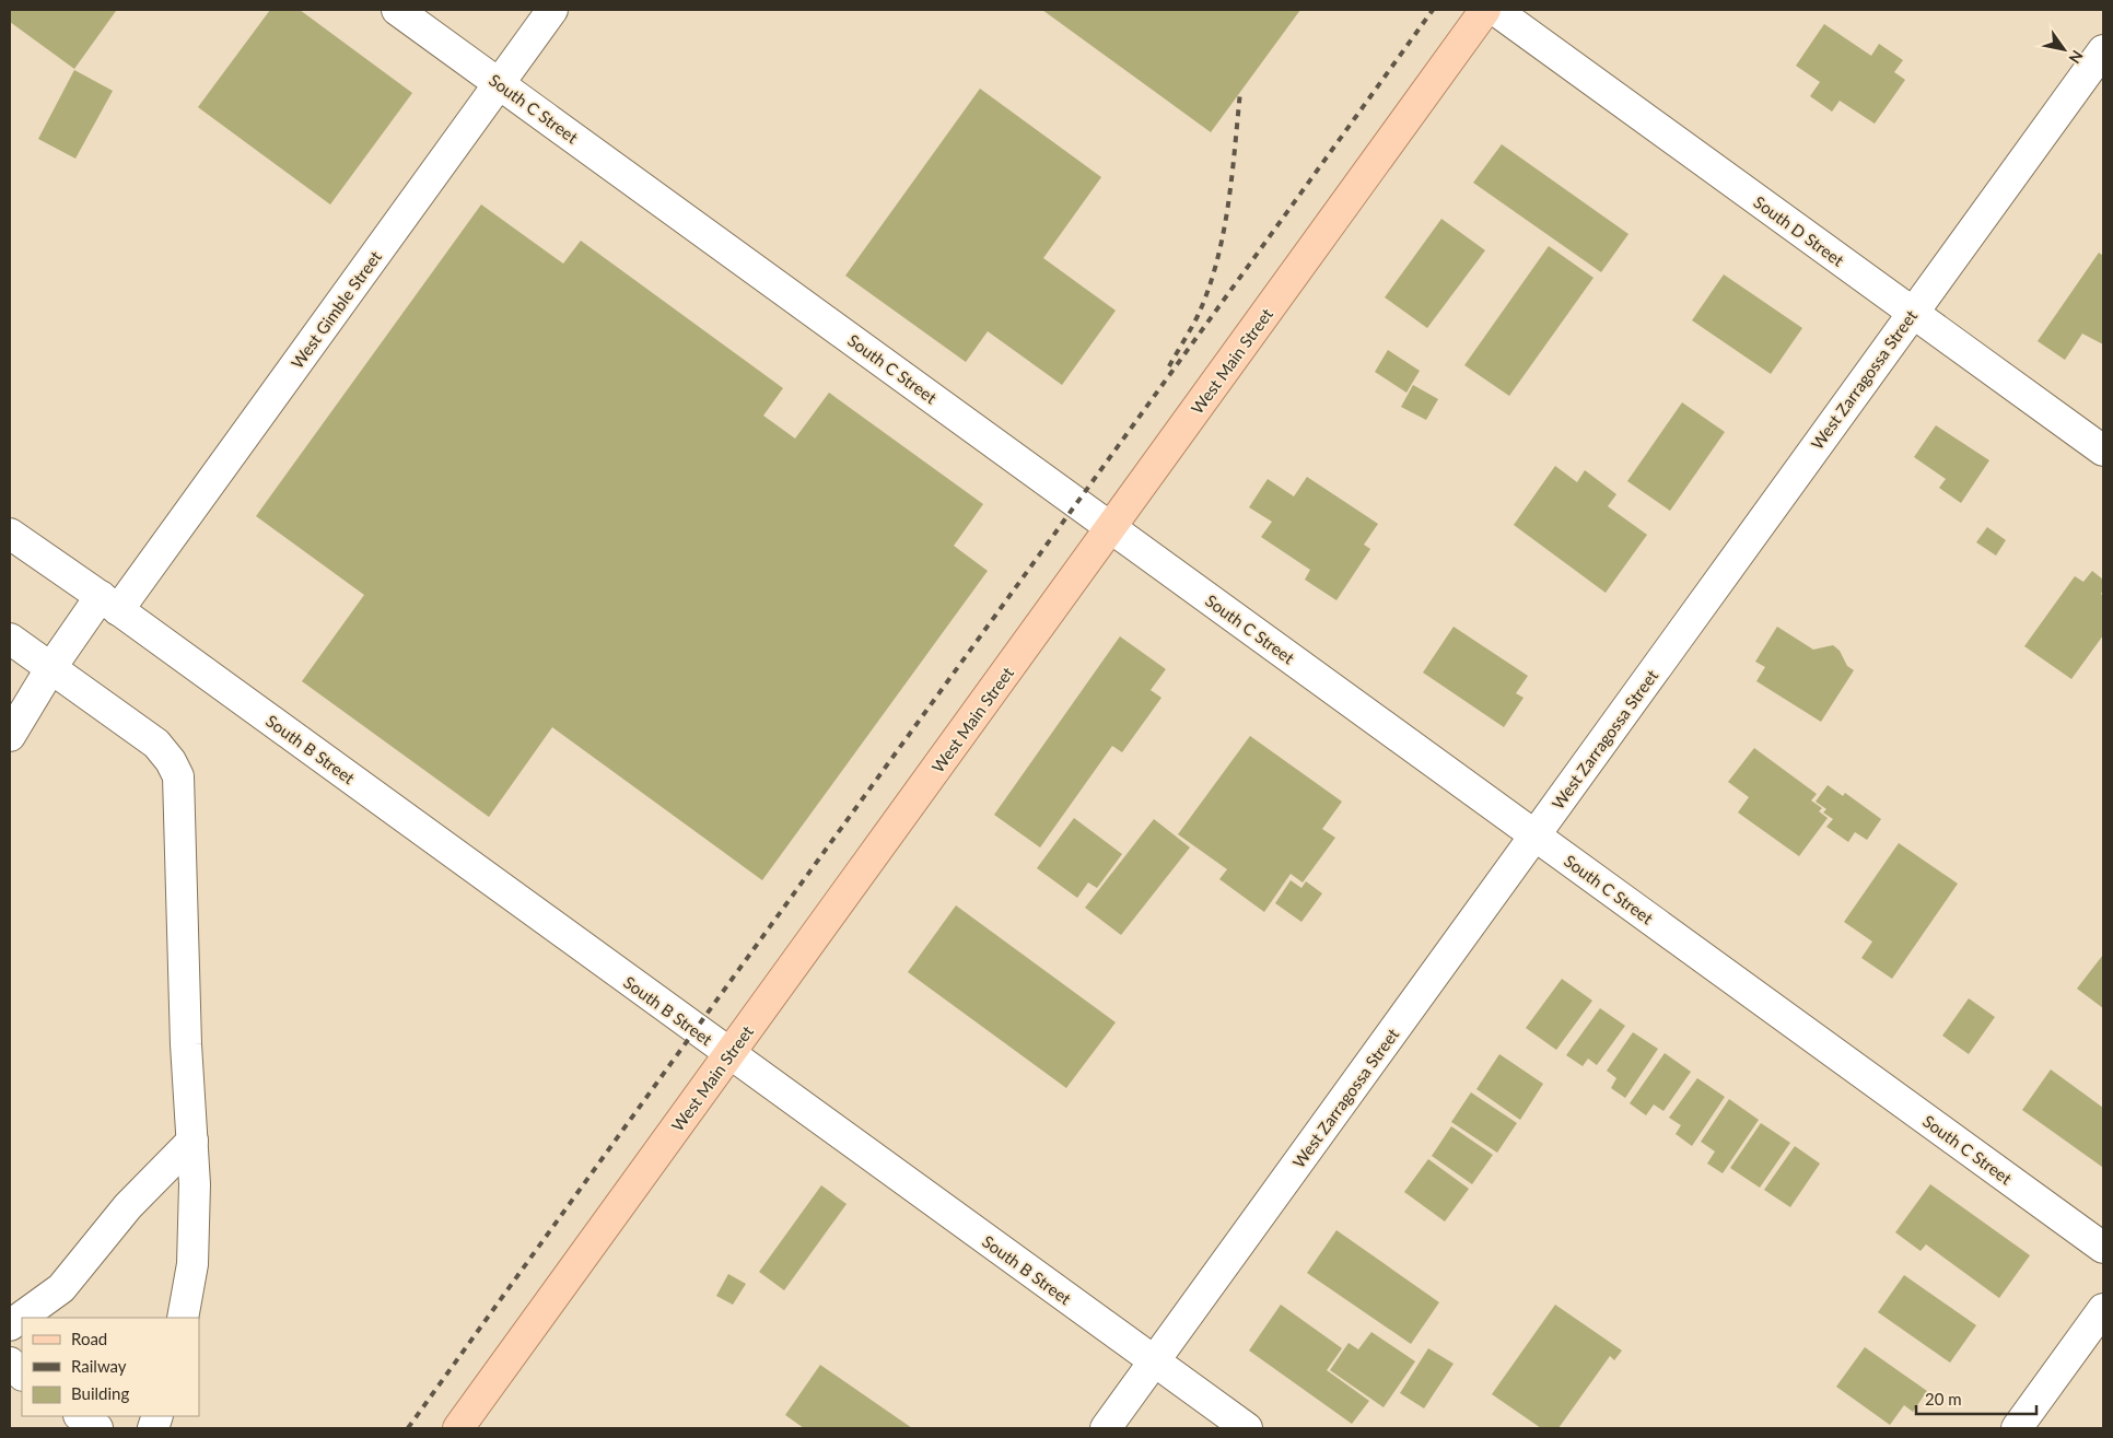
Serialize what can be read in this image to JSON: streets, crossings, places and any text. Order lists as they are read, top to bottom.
{
  "streets": {
    "main road": ["West Main Street"],
    "street": [
      "South C Street",
      "South D Street",
      "West Gimble Street",
      "West Zarragossa Street",
      "South B Street"
    ]
  },
  "crossings": [
    ["South C Street", "West Gimble Street"],
    ["South C Street", "West Main Street"],
    ["South C Street", "West Zarragossa Street"],
    ["South D Street", "West Zarragossa Street"],
    ["West Gimble Street", "South B Street"],
    ["West Main Street", "South B Street"],
    ["West Zarragossa Street", "South B Street"]
  ],
  "legend": ["Road", "Railway", "Building"],
  "scale_bar": "20 m",
  "north": "bottom right"
}
